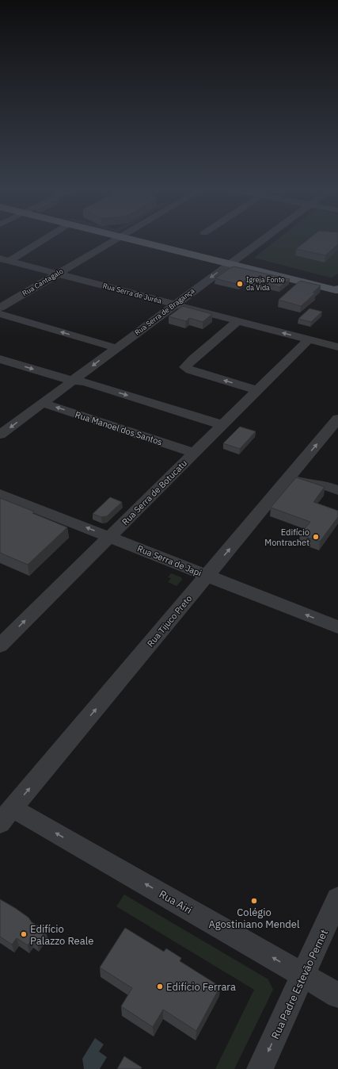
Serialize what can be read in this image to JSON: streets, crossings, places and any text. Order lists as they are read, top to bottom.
{
  "streets": {
    "street": [
      "Rua Cantagalo",
      "Rua Serra de Juréa",
      "Rua Serra de Bragança",
      "Rua Manoel dos Santos",
      "Rua Serra de Botucatu",
      "Rua Serra de Japi",
      "Rua Tijuco Preto",
      "Rua Airi",
      "Rua Padre Estevão Pernet"
    ]
  },
  "crossings": [
    ["Rua Cantagalo", "Rua Serra de Juréa"],
    ["Rua Serra de Juréa", "Rua Serra de Bragança"],
    ["Rua Serra de Juréa", "Rua Serra de Botucatu"],
    ["Rua Serra de Bragança", "Rua Manoel dos Santos"],
    ["Rua Manoel dos Santos", "Rua Serra de Botucatu"],
    ["Rua Serra de Botucatu", "Rua Serra de Japi"],
    ["Rua Serra de Japi", "Rua Tijuco Preto"],
    ["Rua Tijuco Preto", "Rua Airi"],
    ["Rua Airi", "Rua Padre Estevão Pernet"]
  ],
  "one_way": [
    "Rua Serra de Bragança",
    "Rua Serra de Botucatu",
    "Rua Tijuco Preto",
    "Rua Airi",
    "Rua Padre Estevão Pernet"
  ],
  "places": [
    "Igreja Fonte da Vida",
    "Edifício Montrachet",
    "Colégio Agostiniano Mendel",
    "Edifício Palazzo Reale",
    "Edifício Ferrara"
  ]
}
